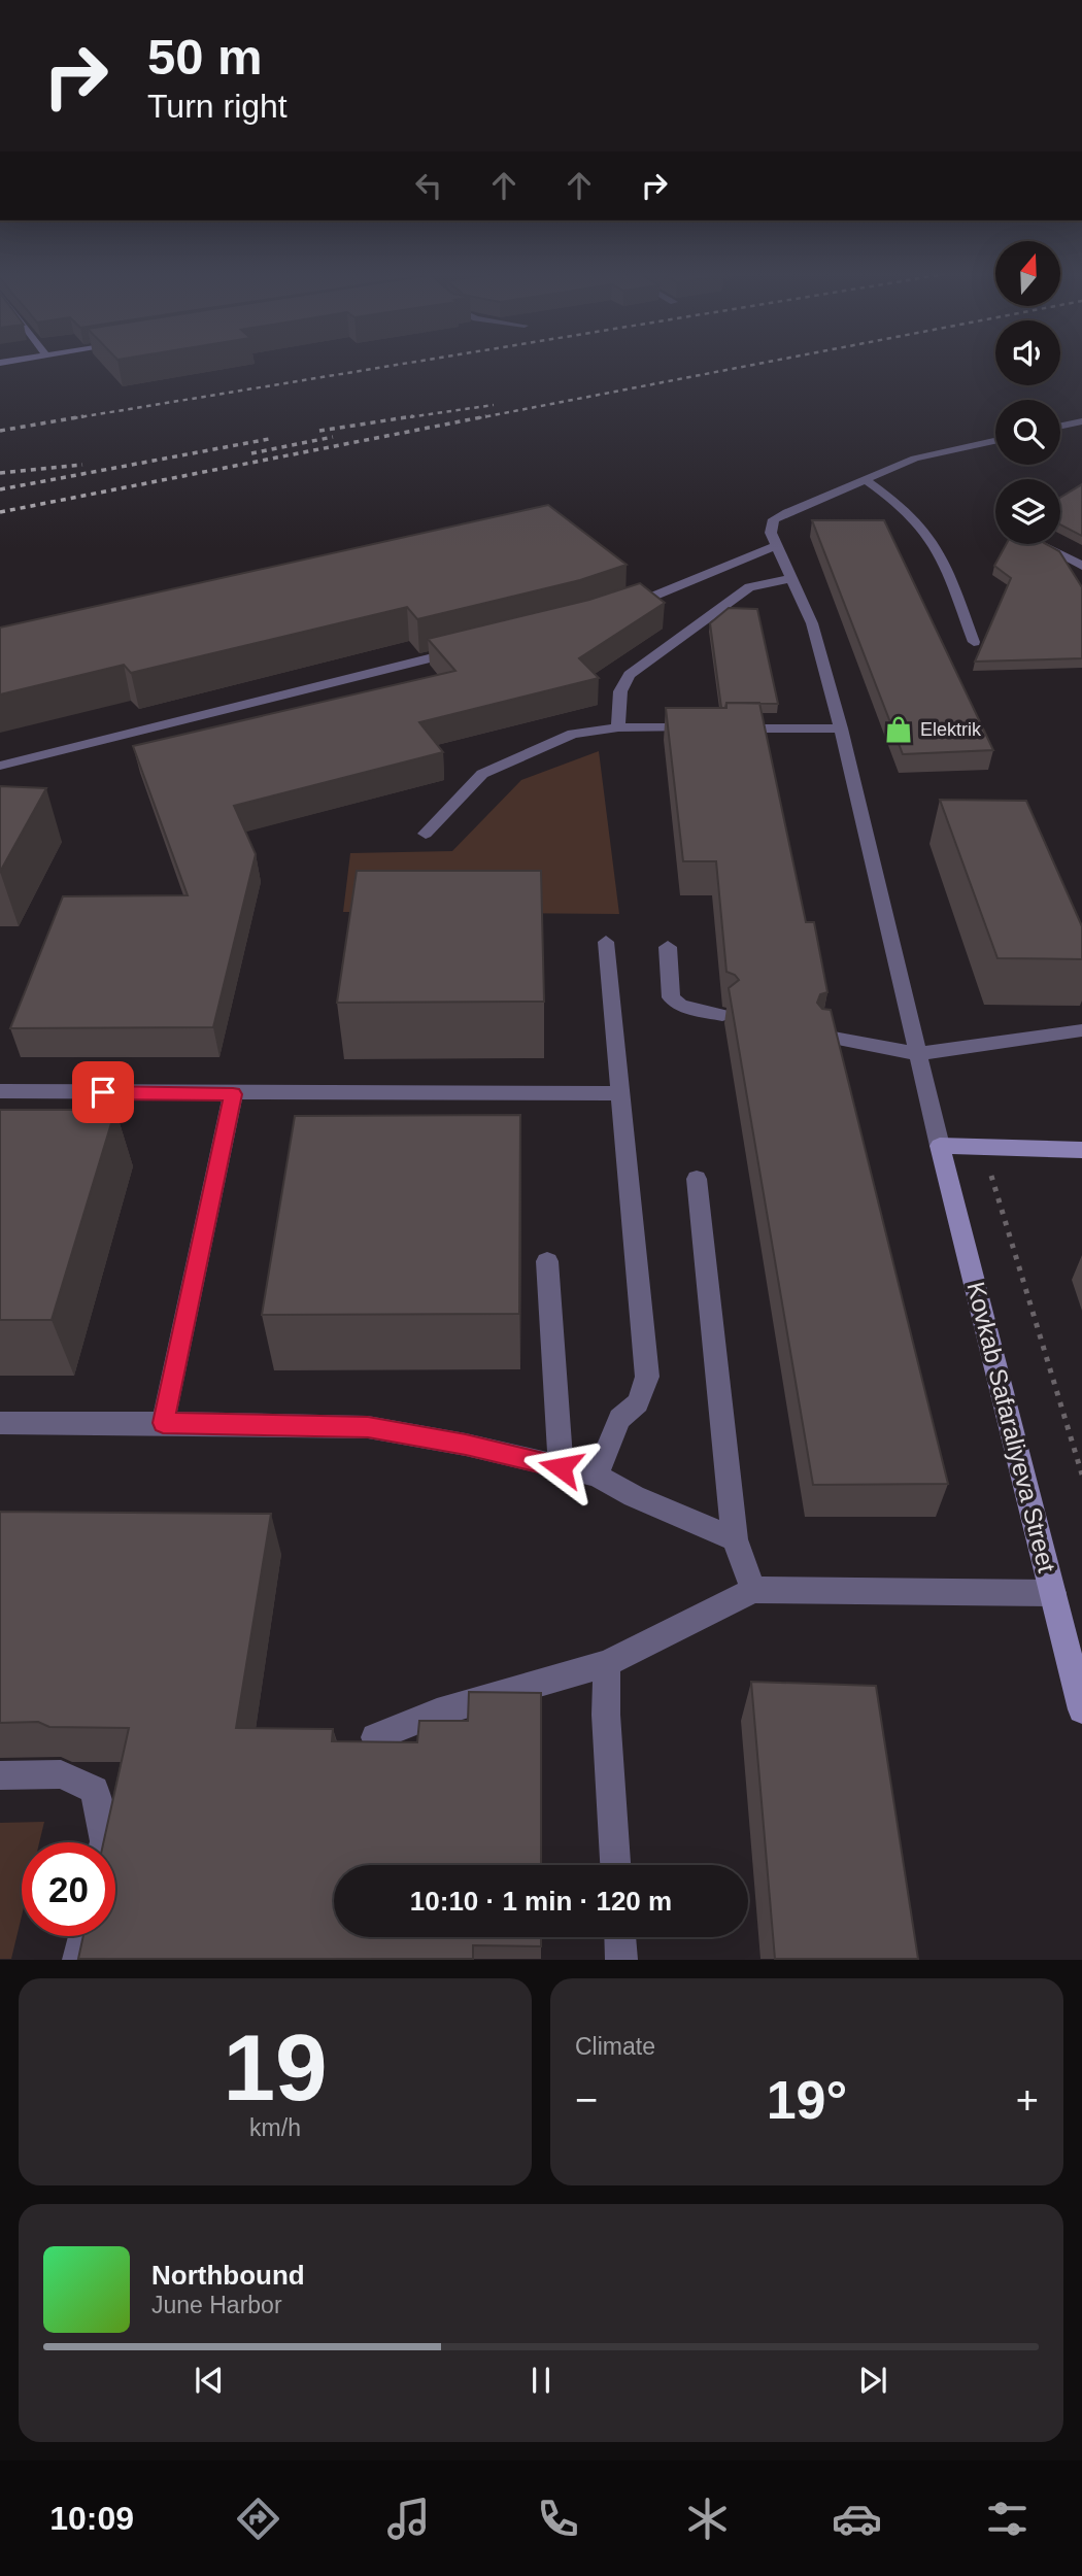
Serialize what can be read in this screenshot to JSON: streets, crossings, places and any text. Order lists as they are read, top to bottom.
{
  "streets": {
    "main road": ["Kovkab Safaraliyeva Street"]
  },
  "places": {
    "shop": ["Elektrik"]
  },
  "north": "top",
  "page": {
    "turn": ["50 m", "Turn right"],
    "limit": "20",
    "trip": "10:10 · 1 min · 120 m",
    "tile": [
      ["19", "km/h"],
      "Climate"
    ],
    "heat": ["−", "19°", "+"],
    "song": ["Northbound", "June Harbor"],
    "tabs": "10:09"
  }
}
